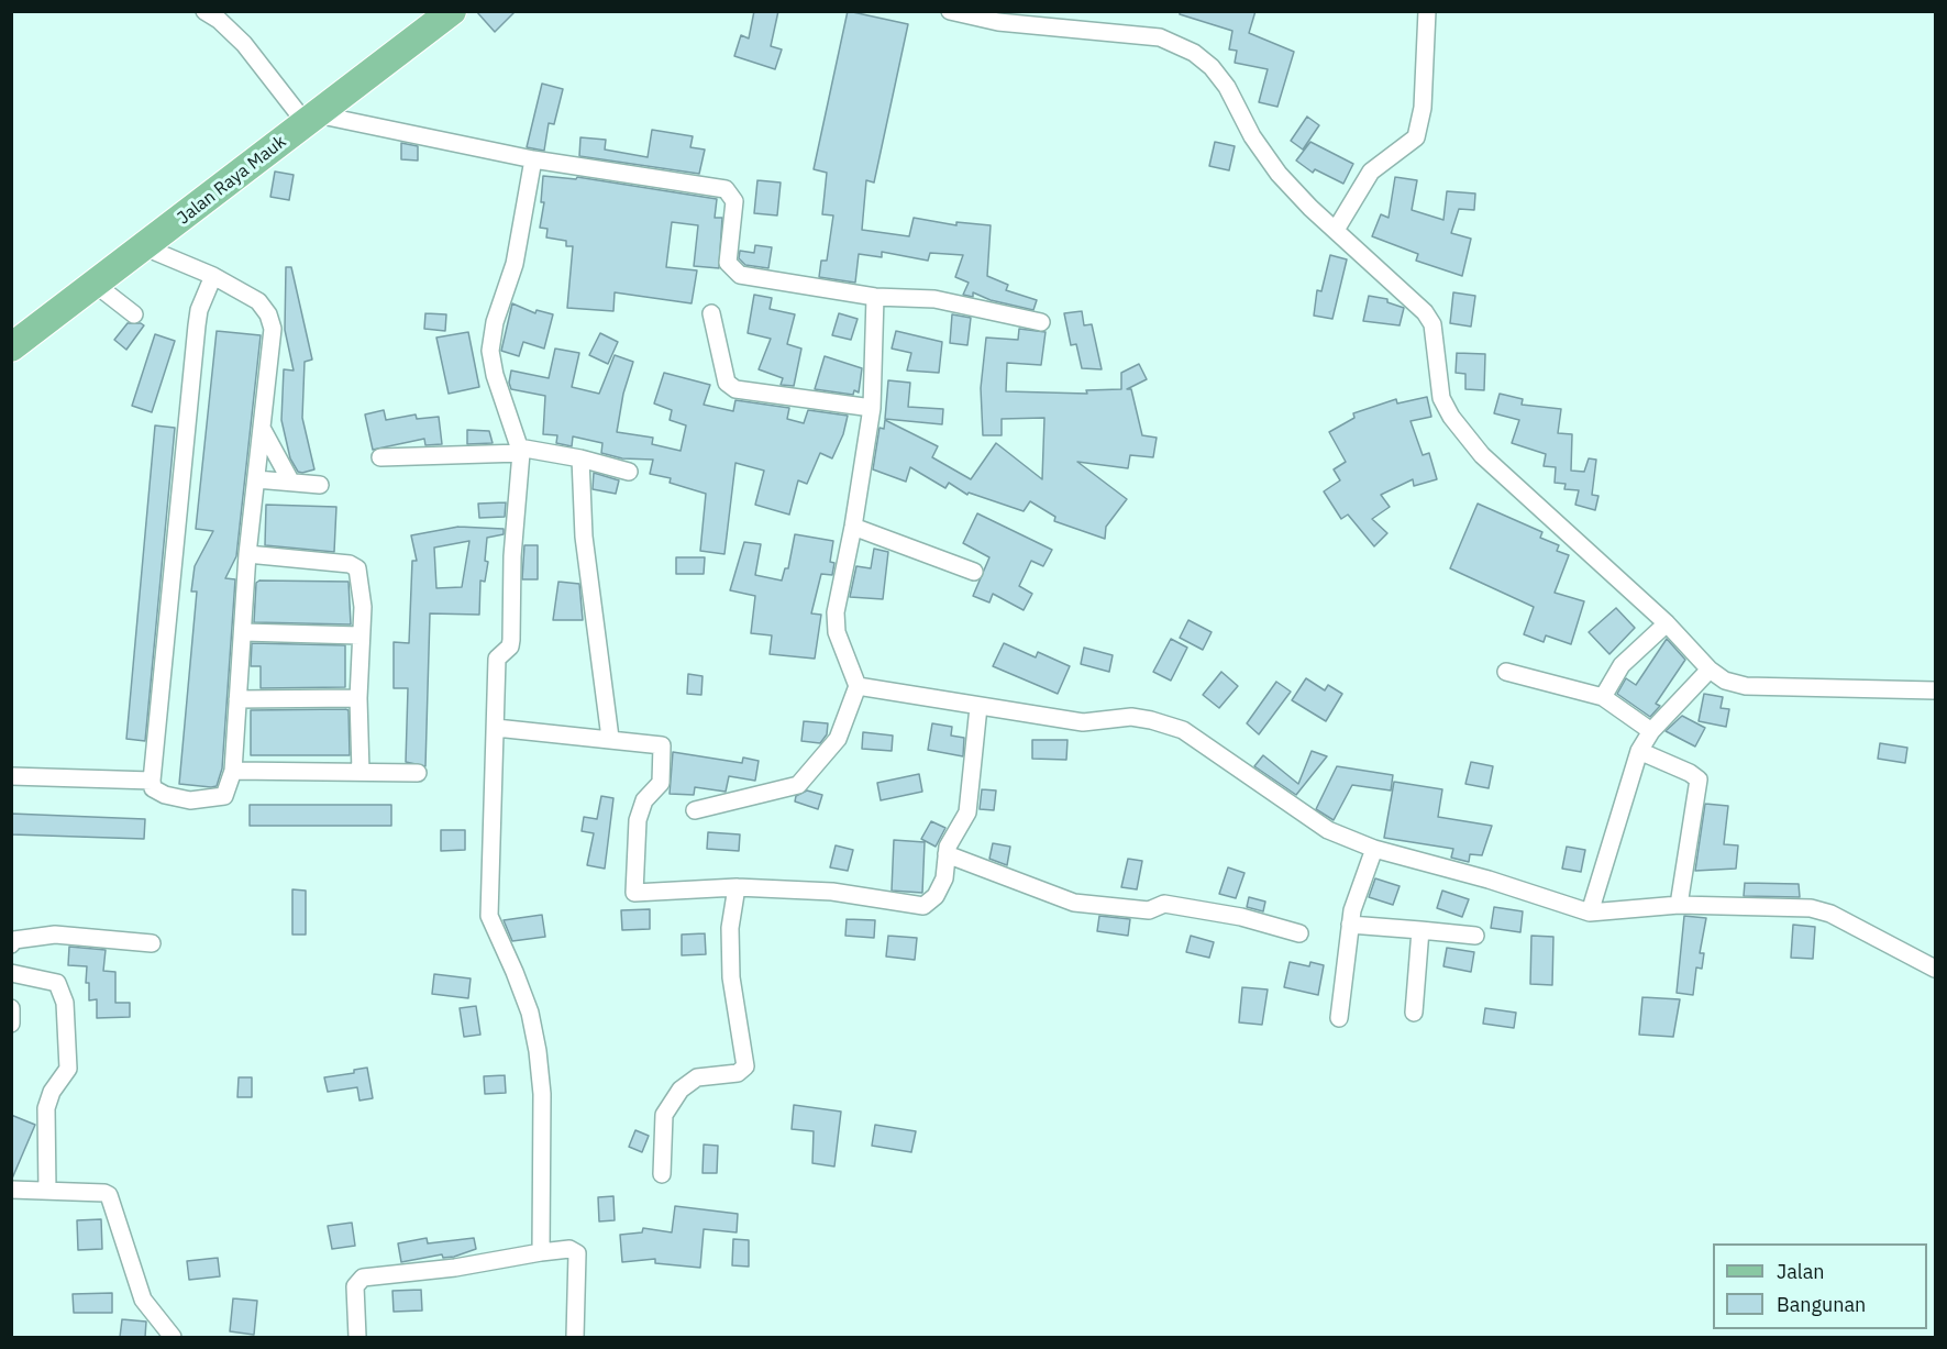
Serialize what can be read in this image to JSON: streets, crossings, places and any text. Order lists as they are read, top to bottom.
{
  "streets": {
    "main road": ["Jalan Raya Mauk"]
  },
  "legend": ["Jalan", "Bangunan"]
}
